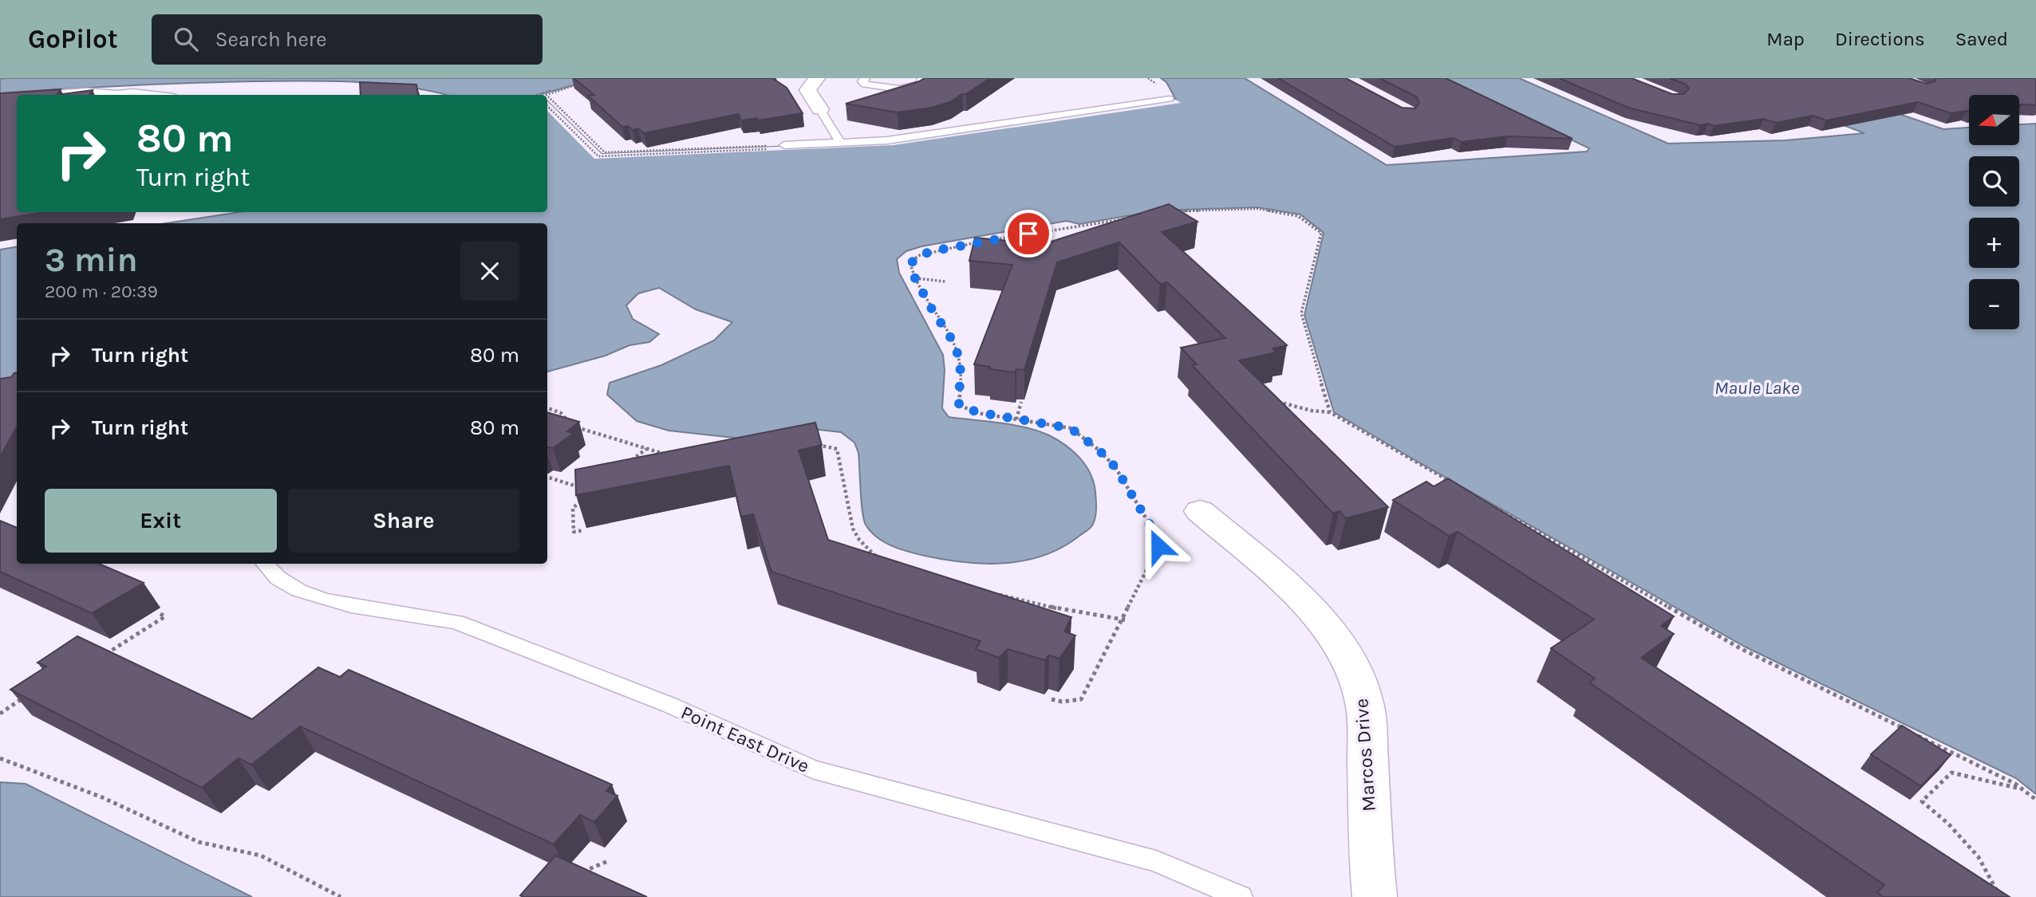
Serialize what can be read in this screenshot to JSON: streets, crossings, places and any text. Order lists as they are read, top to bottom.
{
  "streets": {
    "street": ["Marcos Drive"],
    "lane": ["Point East Drive"]
  },
  "water": ["Maule Lake"],
  "north": "left",
  "page": {
    "header": "GoPilot",
    "search": "Search here",
    "nav": ["Map", "Directions", "Saved"],
    "map_buttons": ["+", "−"],
    "turn": ["80 m", "Turn right"],
    "heading": ["3 min", "200 m · 20:39"],
    "list": [
      {
        "name": "Turn right",
        "value": "80 m"
      },
      {
        "name": "Turn right",
        "value": "80 m"
      }
    ],
    "buttons": ["Exit", "Share"]
  }
}
